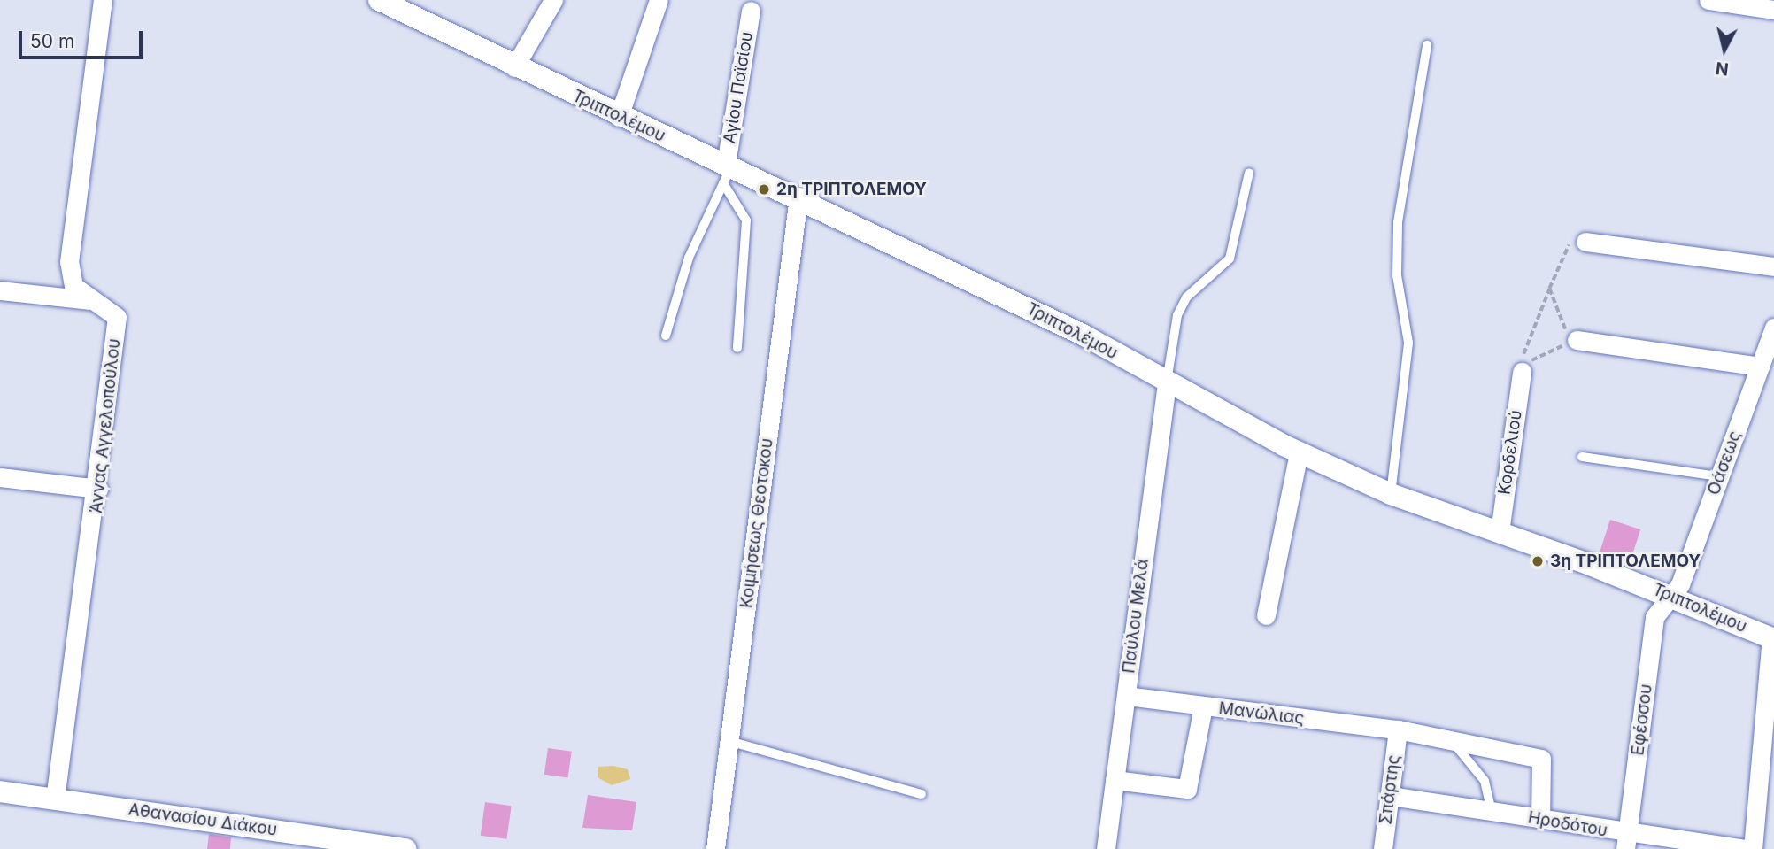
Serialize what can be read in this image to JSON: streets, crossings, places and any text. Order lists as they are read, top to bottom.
{
  "streets": {
    "street": [
      "Αγίου Παϊσίου",
      "Τριπτολέμου",
      "Άννας Αγγελοπούλου",
      "Κορδελιού",
      "Οάσεως",
      "Κοιμήσεως Θεοτοκου",
      "Παύλου Μελά",
      "Μανώλιας",
      "Εφέσσου",
      "Σπάρτης",
      "Αθανασίου Διάκου",
      "Ηροδότου"
    ]
  },
  "crossings": [
    ["Αγίου Παϊσίου", "Τριπτολέμου"],
    ["Τριπτολέμου", "Κορδελιού"],
    ["Τριπτολέμου", "Οάσεως"],
    ["Τριπτολέμου", "Κοιμήσεως Θεοτοκου"],
    ["Τριπτολέμου", "Παύλου Μελά"],
    ["Τριπτολέμου", "Εφέσσου"],
    ["Άννας Αγγελοπούλου", "Αθανασίου Διάκου"],
    ["Οάσεως", "Εφέσσου"],
    ["Παύλου Μελά", "Μανώλιας"],
    ["Μανώλιας", "Σπάρτης"],
    ["Μανώλιας", "Ηροδότου"],
    ["Εφέσσου", "Ηροδότου"],
    ["Σπάρτης", "Ηροδότου"]
  ],
  "places": ["2η ΤΡΙΠΤΟΛΕΜΟΥ", "3η ΤΡΙΠΤΟΛΕΜΟΥ"],
  "scale_bar": "50 m",
  "north": "bottom"
}
